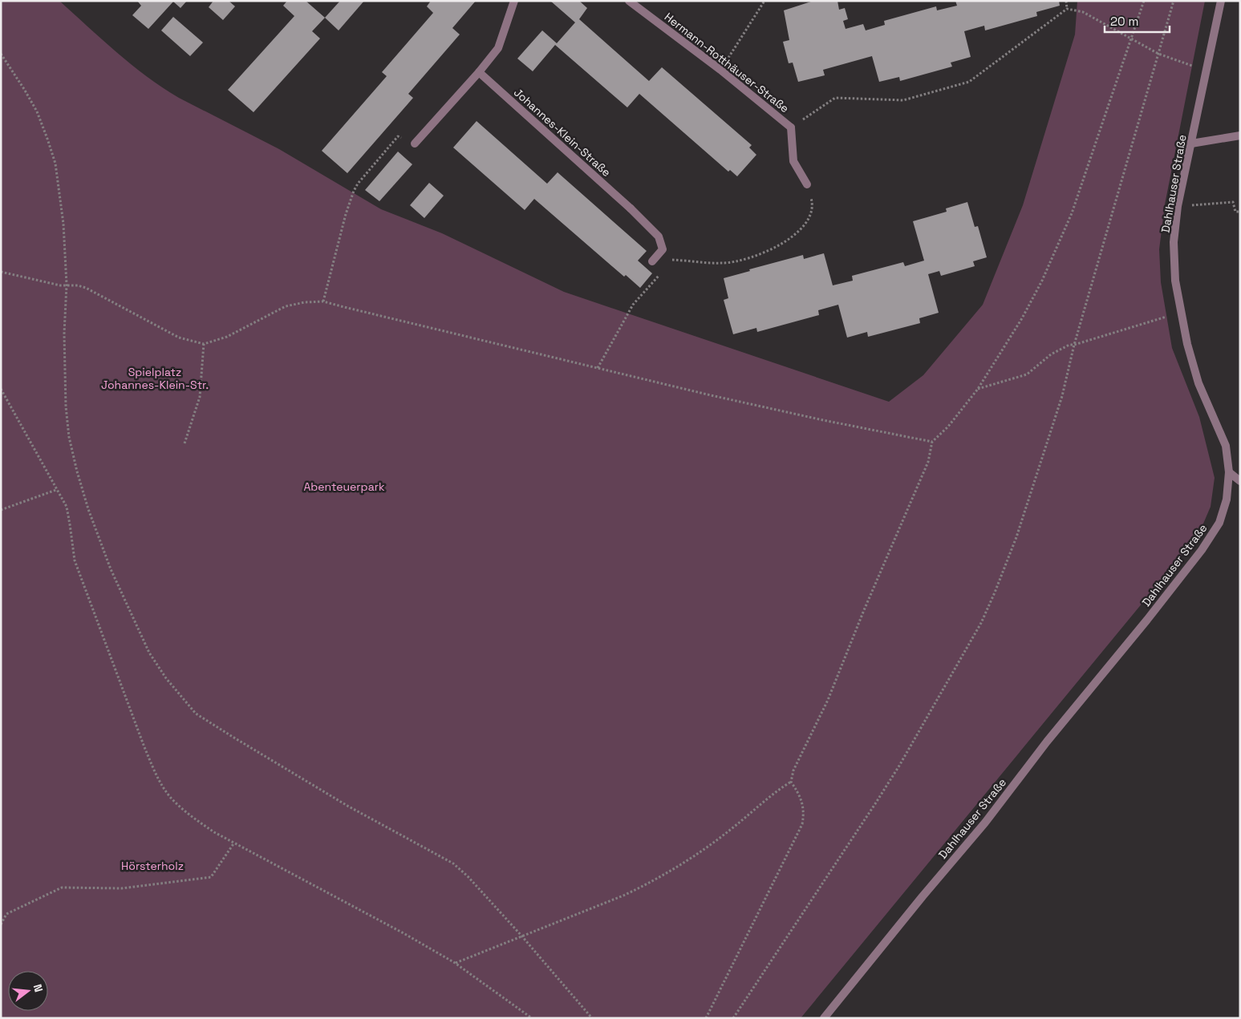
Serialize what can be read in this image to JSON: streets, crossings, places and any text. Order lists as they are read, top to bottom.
{
  "streets": {
    "street": ["Hermann-Rotthäuser-Straße", "Johannes-Klein-Straße", "Dahlhauser Straße"]
  },
  "parks": ["Spielplatz Johannes-Klein-Str.", "Abenteuerpark", "Hörsterholz"],
  "scale_bar": "20 m",
  "north": "right"
}
